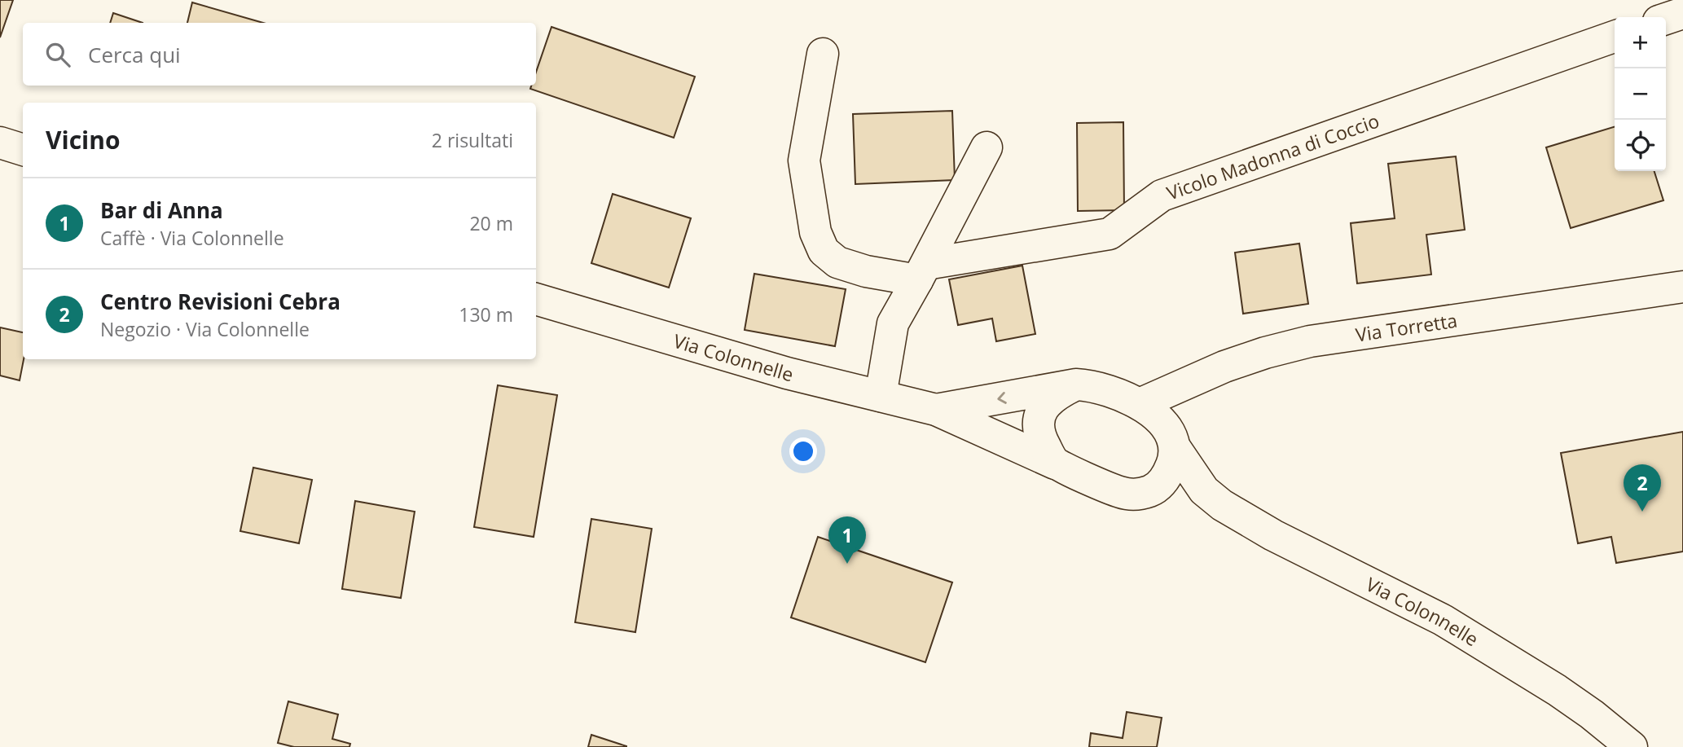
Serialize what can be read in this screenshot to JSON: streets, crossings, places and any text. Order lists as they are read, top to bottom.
{
  "streets": {
    "street": ["Vicolo Madonna di Coccio", "Via Torretta", "Via Colonnelle"]
  },
  "crossings": [
    ["Via Torretta", "Via Colonnelle"]
  ],
  "page": {
    "map_buttons": ["+", "−"],
    "search": "Cerca qui",
    "heading": ["Vicino", "2 risultati"],
    "list": [
      {
        "mark": "1",
        "name": "Bar di Anna",
        "note": "Caffè · Via Colonnelle",
        "value": "20 m"
      },
      {
        "mark": "2",
        "name": "Centro Revisioni Cebra",
        "note": "Negozio · Via Colonnelle",
        "value": "130 m"
      }
    ],
    "pins": ["2", "1"]
  }
}
